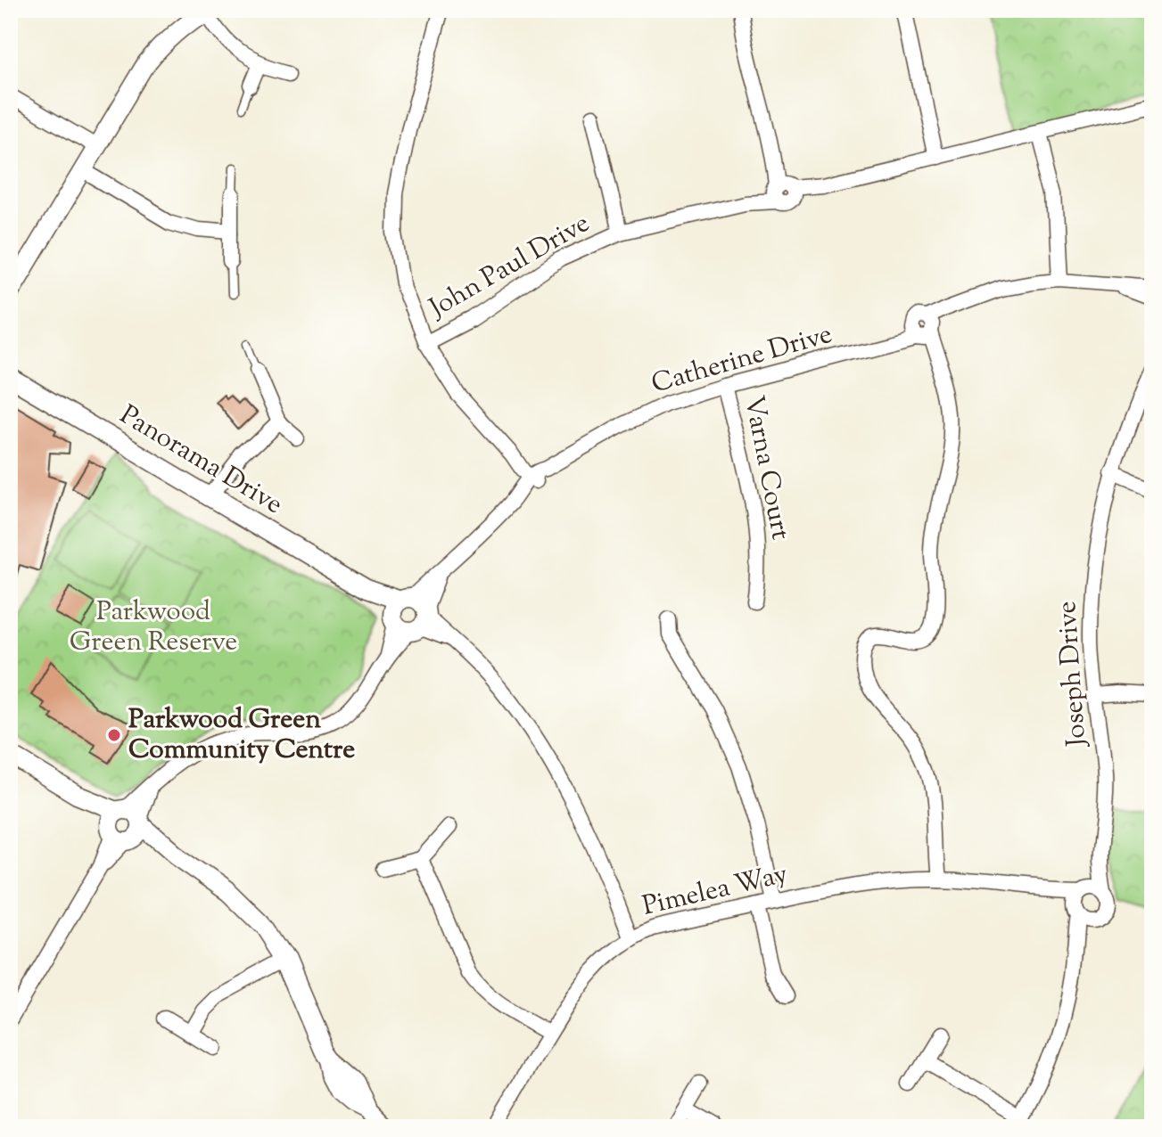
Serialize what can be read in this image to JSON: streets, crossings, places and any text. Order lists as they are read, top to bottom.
{
  "streets": {
    "street": [
      "John Paul Drive",
      "Catherine Drive",
      "Panorama Drive",
      "Varna Court",
      "Joseph Drive",
      "Pimelea Way"
    ]
  },
  "crossings": [
    ["Catherine Drive", "Panorama Drive"],
    ["Catherine Drive", "Varna Court"],
    ["Joseph Drive", "Pimelea Way"]
  ],
  "parks": ["Parkwood Green Reserve"],
  "places": ["Parkwood Green Community Centre"]
}
